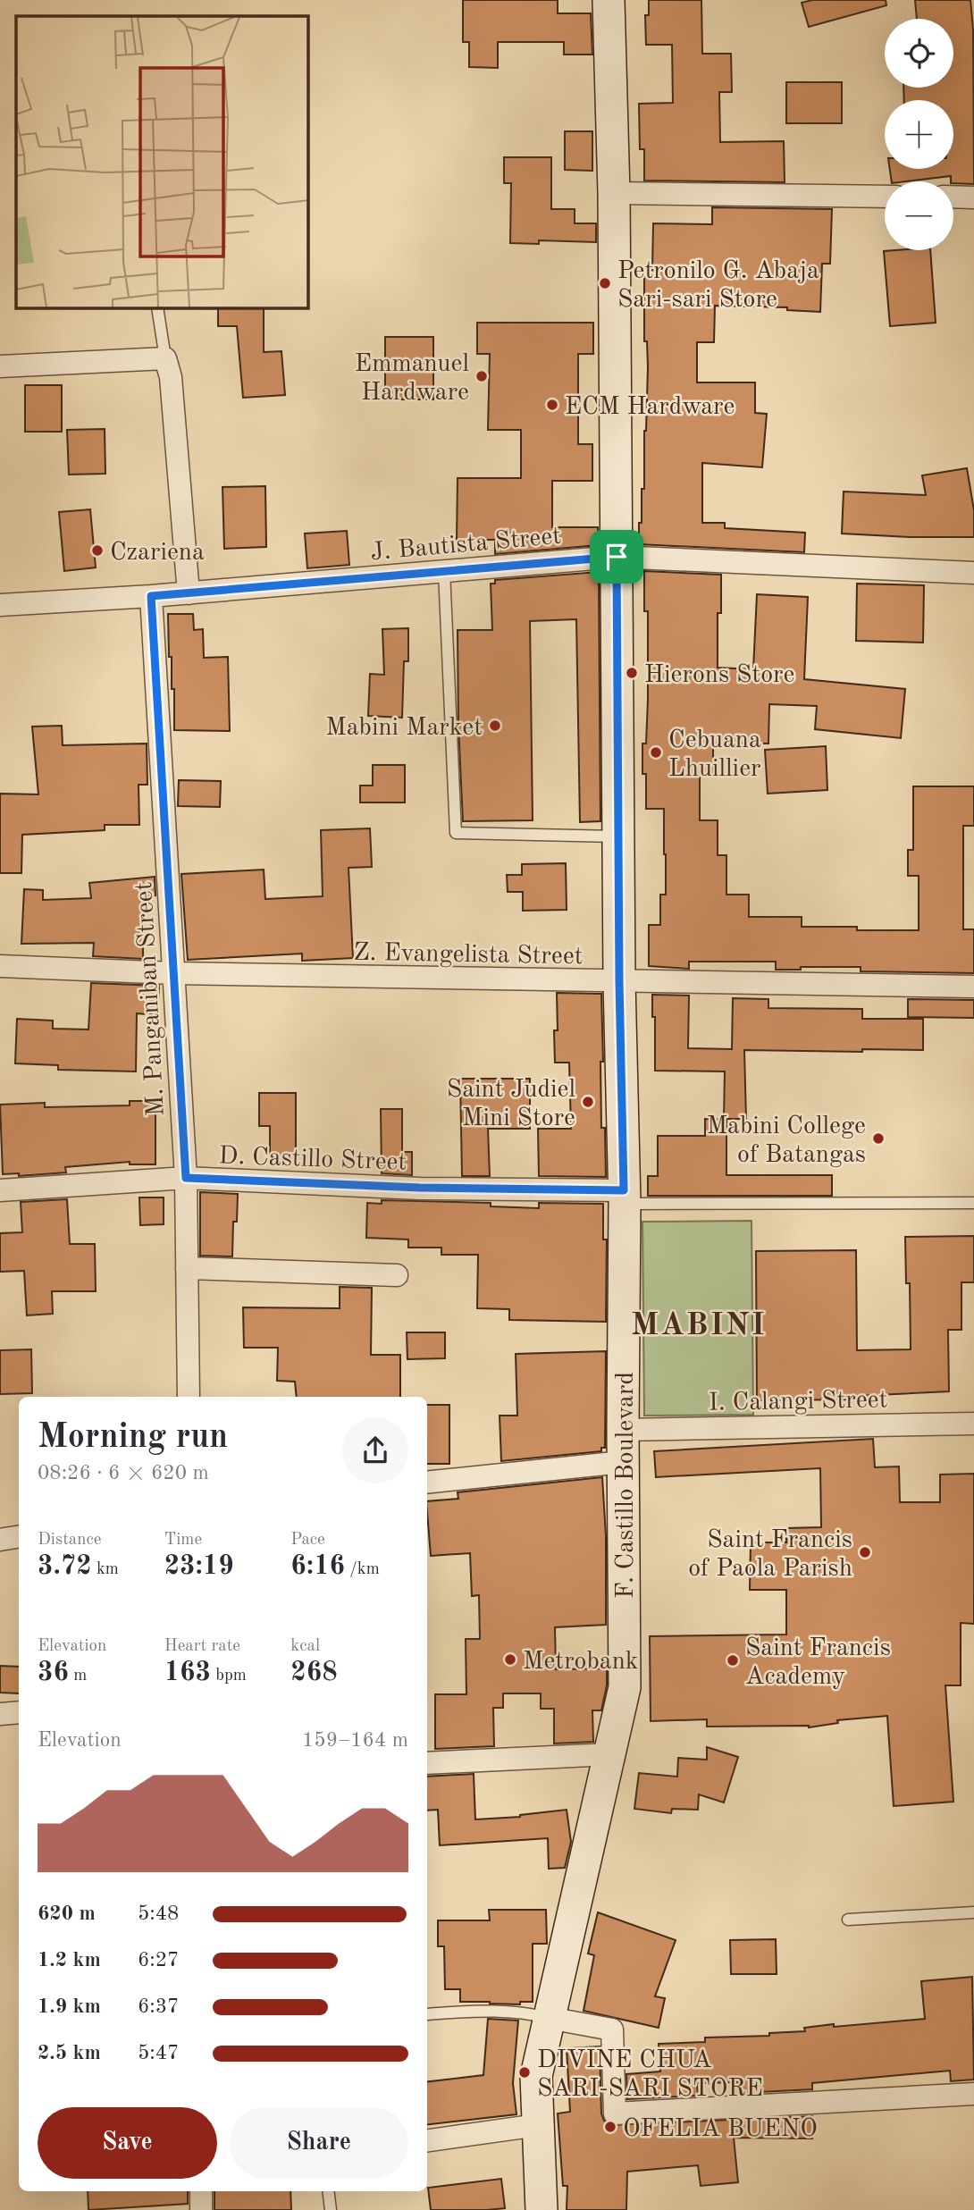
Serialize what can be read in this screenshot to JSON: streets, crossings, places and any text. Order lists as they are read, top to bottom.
{
  "streets": {
    "main road": ["F. Castillo Boulevard"],
    "street": [
      "J. Bautista Street",
      "Z. Evangelista Street",
      "M. Panganiban Street",
      "D. Castillo Street",
      "I. Calangi Street"
    ]
  },
  "crossings": [
    ["J. Bautista Street", "M. Panganiban Street"],
    ["J. Bautista Street", "F. Castillo Boulevard"],
    ["Z. Evangelista Street", "M. Panganiban Street"],
    ["Z. Evangelista Street", "F. Castillo Boulevard"],
    ["M. Panganiban Street", "D. Castillo Street"],
    ["D. Castillo Street", "F. Castillo Boulevard"],
    ["I. Calangi Street", "F. Castillo Boulevard"]
  ],
  "districts": ["MABINI"],
  "places": [
    "Petronilo G. Abaja Sari-sari Store",
    "Emmanuel Hardware",
    "ECM Hardware",
    "Czariena",
    "Hierons Store",
    "Mabini Market",
    "Cebuana Lhuillier",
    "Saint Judiel Mini Store",
    "Mabini College of Batangas",
    "Saint Francis of Paola Parish",
    "Metrobank",
    "Saint Francis Academy",
    "DIVINE CHUA SARI-SARI STORE",
    "OFELIA BUENO"
  ],
  "page": {
    "map_buttons": ["+", "−"],
    "heading": ["Morning run", "08:26 · 6 × 620 m"],
    "stats": [
      ["Distance", "3.72 km"],
      ["Time", "23:19"],
      ["Pace", "6:16 /km"],
      ["Elevation", "36 m"],
      ["Heart rate", "163 bpm"],
      ["kcal", "268"]
    ],
    "chart": ["Elevation", "159–164 m"],
    "list": [
      {
        "name": "620 m",
        "note": "5:48"
      },
      {
        "name": "1.2 km",
        "note": "6:27"
      },
      {
        "name": "1.9 km",
        "note": "6:37"
      },
      {
        "name": "2.5 km",
        "note": "5:47"
      }
    ],
    "buttons": ["Save", "Share"]
  }
}
